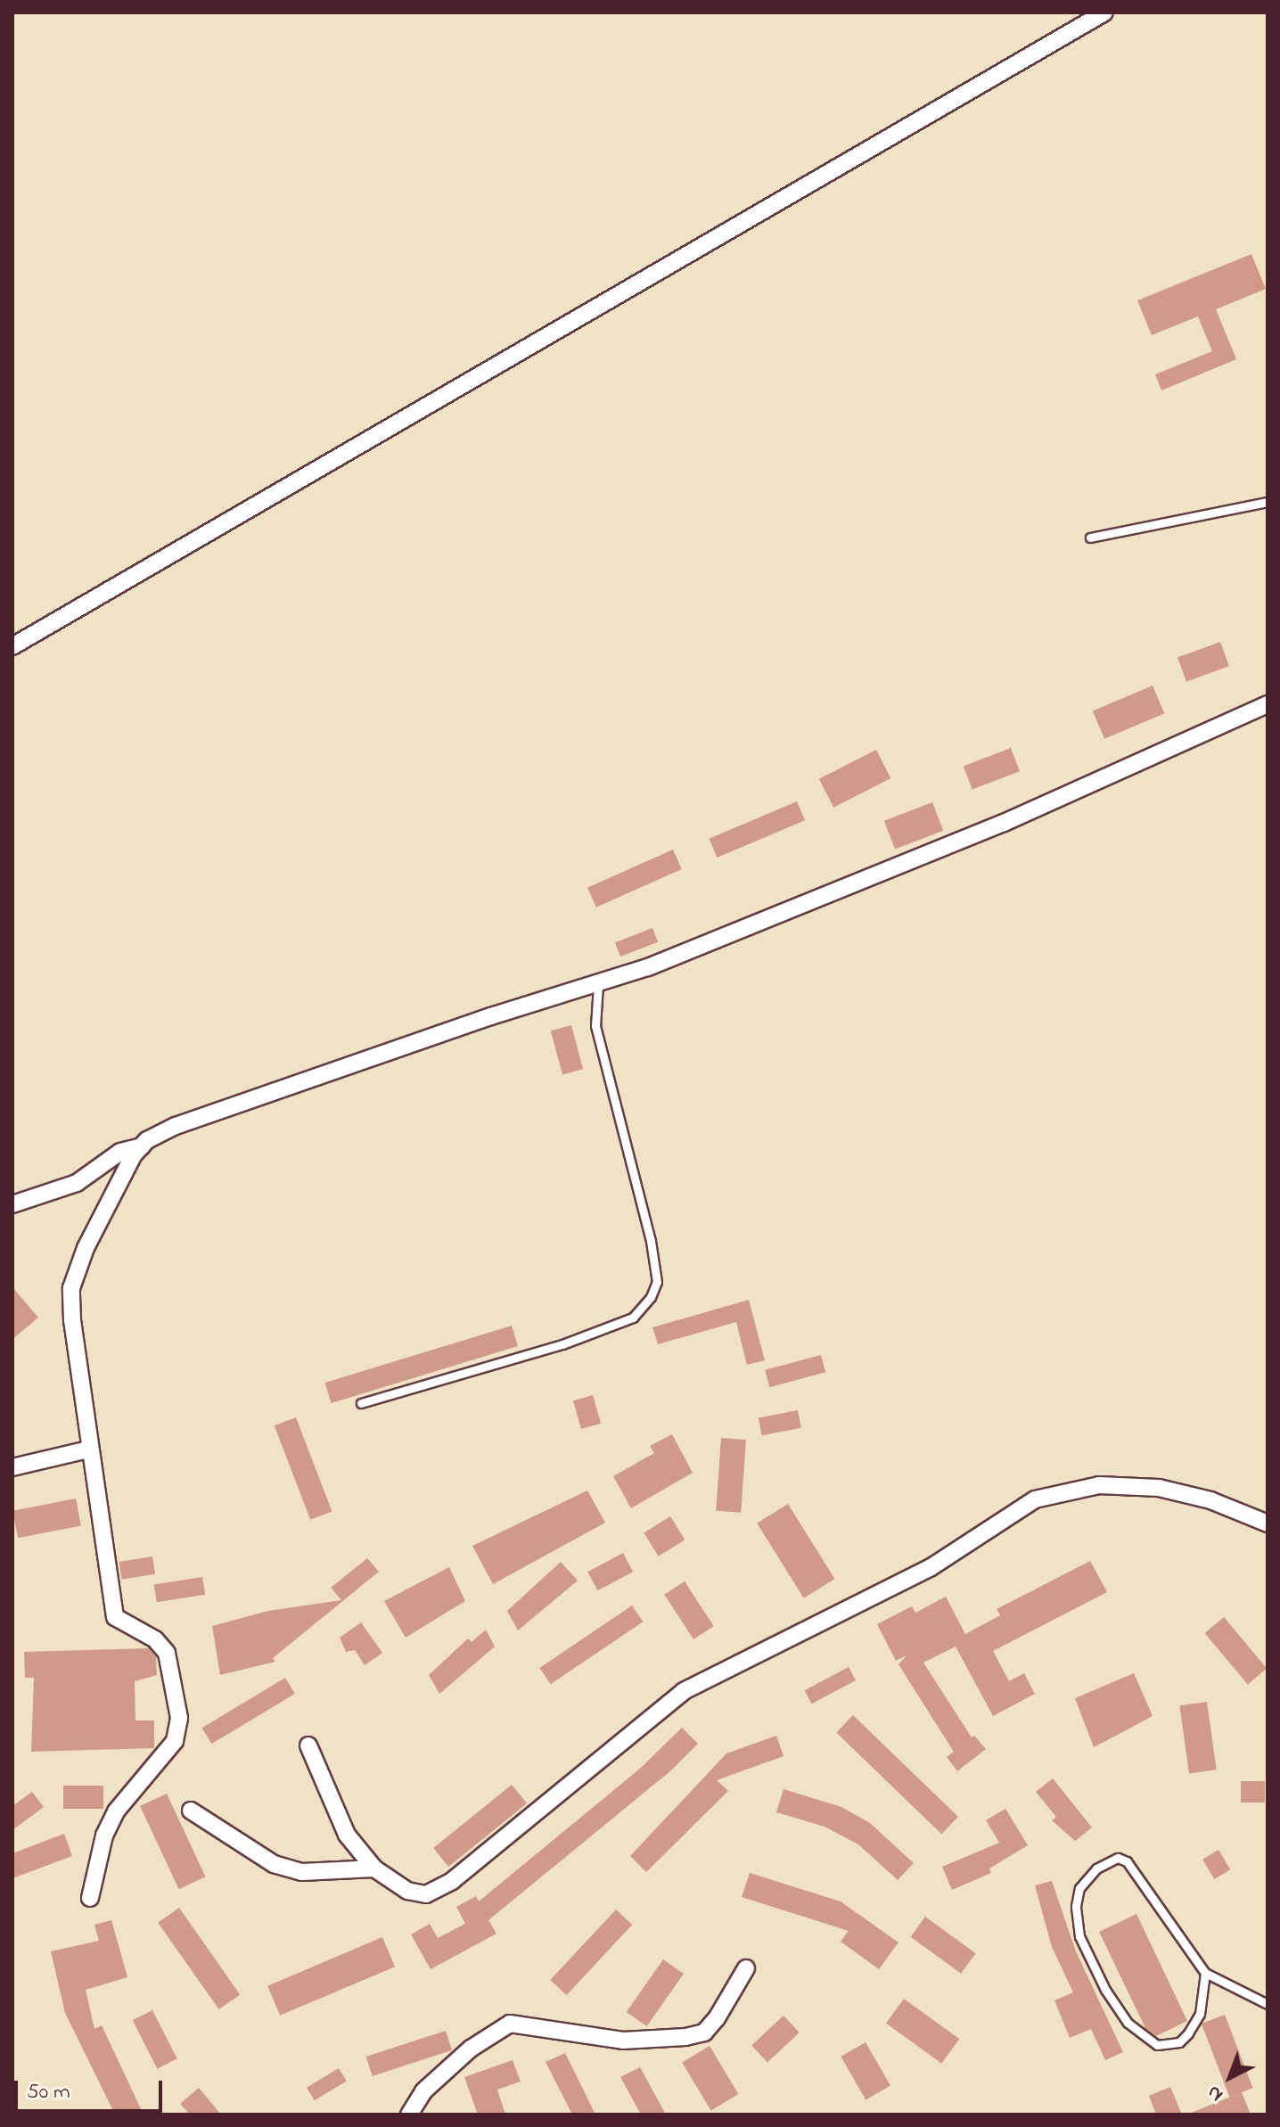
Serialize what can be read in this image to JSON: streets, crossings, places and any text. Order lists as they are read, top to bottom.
{
  "scale_bar": "50 m",
  "north": "bottom left"
}
